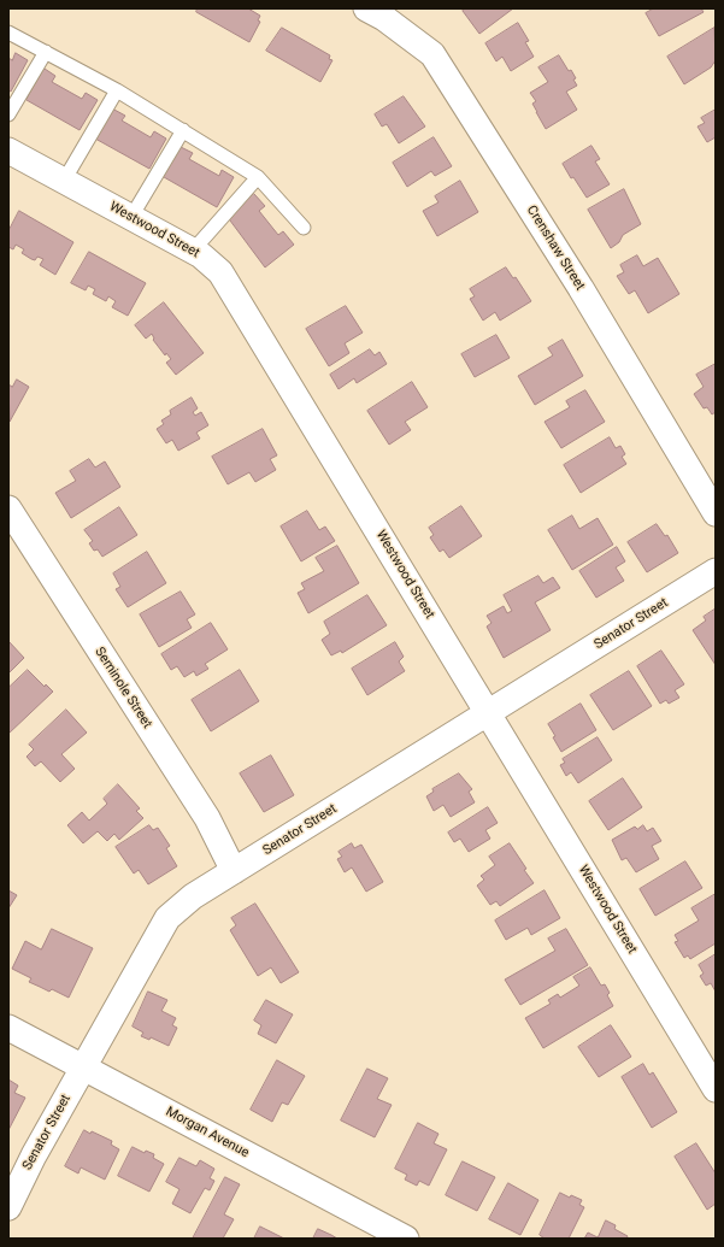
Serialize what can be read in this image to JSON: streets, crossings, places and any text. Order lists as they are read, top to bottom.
{
  "streets": {
    "street": [
      "Westwood Street",
      "Crenshaw Street",
      "Senator Street",
      "Seminole Street",
      "Morgan Avenue"
    ]
  },
  "crossings": [
    ["Westwood Street", "Senator Street"],
    ["Senator Street", "Seminole Street"],
    ["Senator Street", "Morgan Avenue"]
  ]
}
